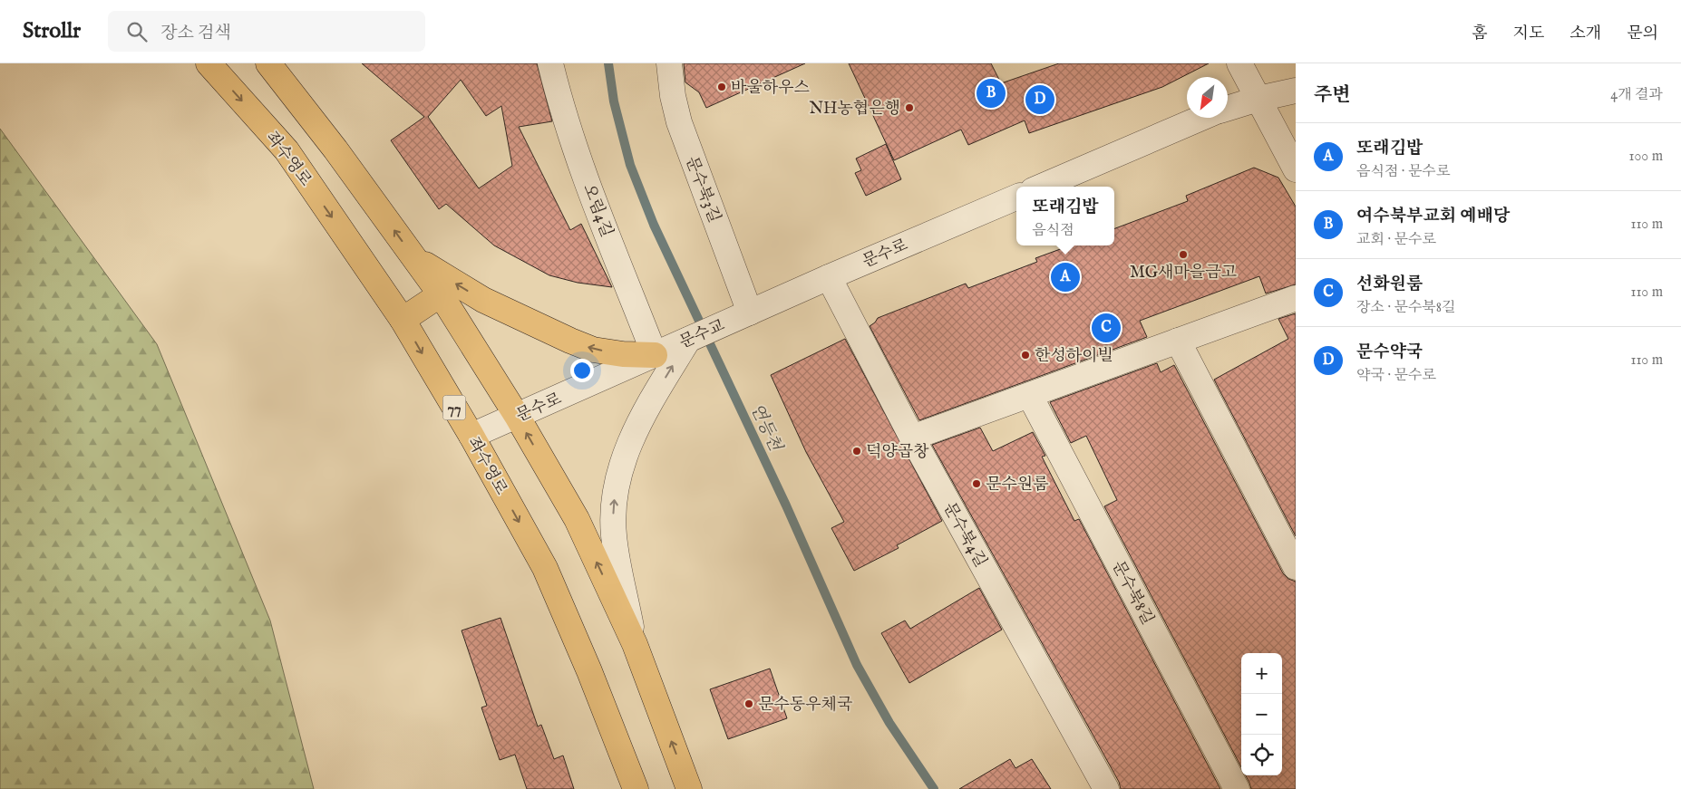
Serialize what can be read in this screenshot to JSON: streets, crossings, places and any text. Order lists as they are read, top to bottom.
{
  "streets": {
    "main road": ["좌수영로", "77"],
    "street": [
      "문수북3길",
      "오림4길",
      "문수로",
      "문수교",
      "문수북4길",
      "문수북8길"
    ]
  },
  "crossings": [
    ["좌수영로", "문수로"],
    ["문수북3길", "문수로"],
    ["문수북3길", "문수교"],
    ["오림4길", "문수로"],
    ["오림4길", "문수교"],
    ["문수로", "문수교"],
    ["문수로", "문수북4길"]
  ],
  "water": ["연등천"],
  "places": [
    "바울하우스",
    "NH농협은행",
    "MG새마을금고",
    "한성하이빌",
    "덕양곱창",
    "문수원룸",
    "문수동우체국"
  ],
  "north": "bottom left",
  "page": {
    "header": "Strollr",
    "search": "장소 검색",
    "nav": [
      "홈",
      "지도",
      "소개",
      "문의"
    ],
    "heading": ["주변", "4개 결과"],
    "pins": [
      "B",
      "D",
      "A",
      "C"
    ],
    "list": [
      {
        "mark": "A",
        "name": "또래김밥",
        "note": "음식점 · 문수로",
        "value": "100 m"
      },
      {
        "mark": "B",
        "name": "여수북부교회 예배당",
        "note": "교회 · 문수로",
        "value": "110 m"
      },
      {
        "mark": "C",
        "name": "선화원룸",
        "note": "장소 · 문수북8길",
        "value": "110 m"
      },
      {
        "mark": "D",
        "name": "문수약국",
        "note": "약국 · 문수로",
        "value": "110 m"
      }
    ],
    "popup": ["또래김밥", "음식점"],
    "map_buttons": ["+", "−"]
  }
}
